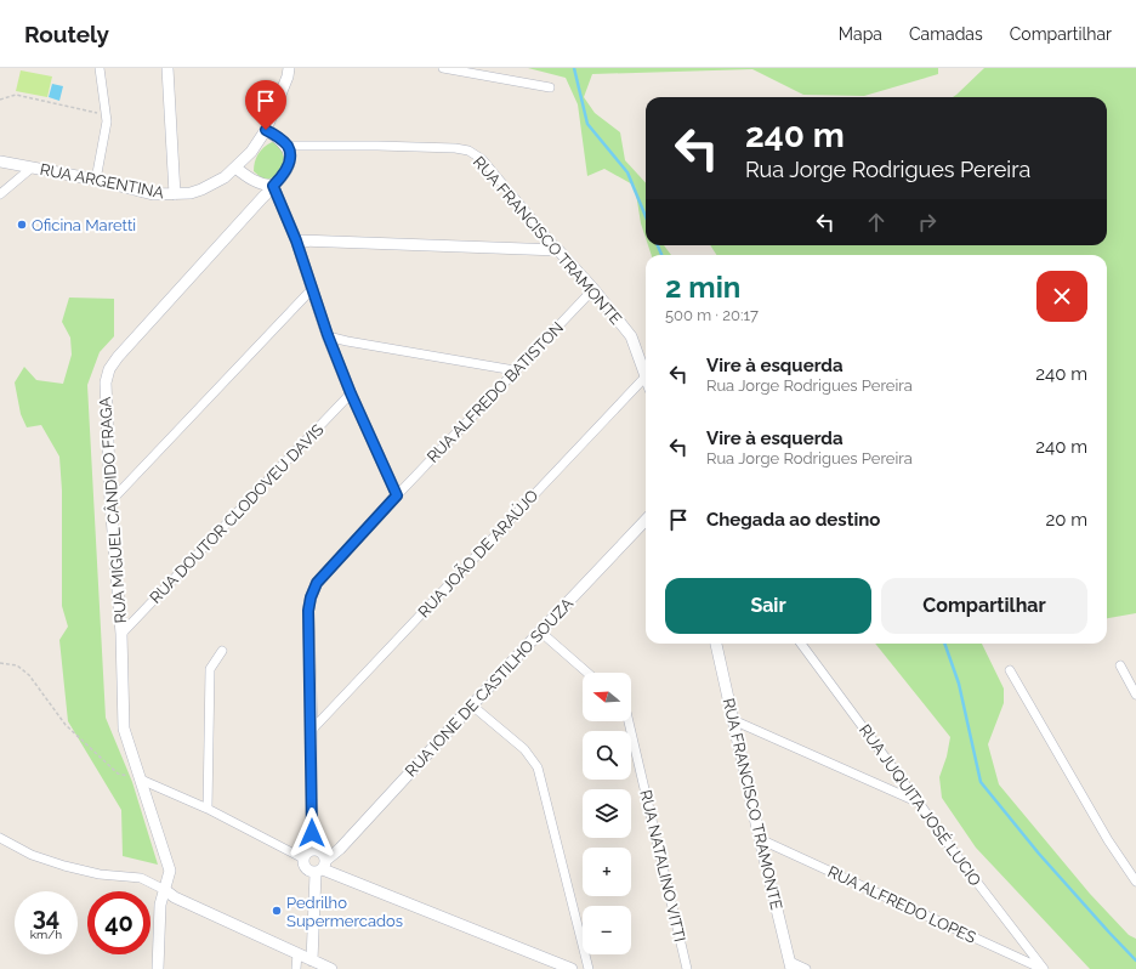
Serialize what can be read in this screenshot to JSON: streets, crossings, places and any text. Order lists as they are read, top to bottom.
{
  "streets": {
    "street": [
      "RUA ARGENTINA",
      "RUA FRANCISCO TRAMONTE",
      "RUA ALFREDO BATISTON",
      "RUA MIGUEL CÂNDIDO FRAGA",
      "RUA DOUTOR CLODOVEU DAVIS",
      "RUA JOÃO DE ARAÚJO",
      "RUA IONE DE CASTILHO SOUZA",
      "RUA JUQUITA JOSÉ LUCIO",
      "RUA NATALINO VITTI",
      "RUA ALFREDO LOPES"
    ]
  },
  "crossings": [
    ["RUA FRANCISCO TRAMONTE", "RUA ALFREDO BATISTON"],
    ["RUA FRANCISCO TRAMONTE", "RUA MIGUEL CÂNDIDO FRAGA"],
    ["RUA FRANCISCO TRAMONTE", "RUA JOÃO DE ARAÚJO"],
    ["RUA FRANCISCO TRAMONTE", "RUA ALFREDO LOPES"],
    ["RUA MIGUEL CÂNDIDO FRAGA", "RUA DOUTOR CLODOVEU DAVIS"],
    ["RUA JUQUITA JOSÉ LUCIO", "RUA ALFREDO LOPES"]
  ],
  "places": ["Oficina Maretti", "Pedrilho Supermercados"],
  "north": "left",
  "page": {
    "header": "Routely",
    "nav": ["Mapa", "Camadas", "Compartilhar"],
    "turn": ["240 m", "Rua Jorge Rodrigues Pereira"],
    "heading": ["2 min", "500 m · 20:17"],
    "list": [
      {
        "name": "Vire à esquerda",
        "note": "Rua Jorge Rodrigues Pereira",
        "value": "240 m"
      },
      {
        "name": "Vire à esquerda",
        "note": "Rua Jorge Rodrigues Pereira",
        "value": "240 m"
      },
      {
        "name": "Chegada ao destino",
        "value": "20 m"
      }
    ],
    "buttons": ["Sair", "Compartilhar"],
    "map_buttons": ["+", "−"],
    "speed": "34 km/h",
    "limit": "40"
  }
}
